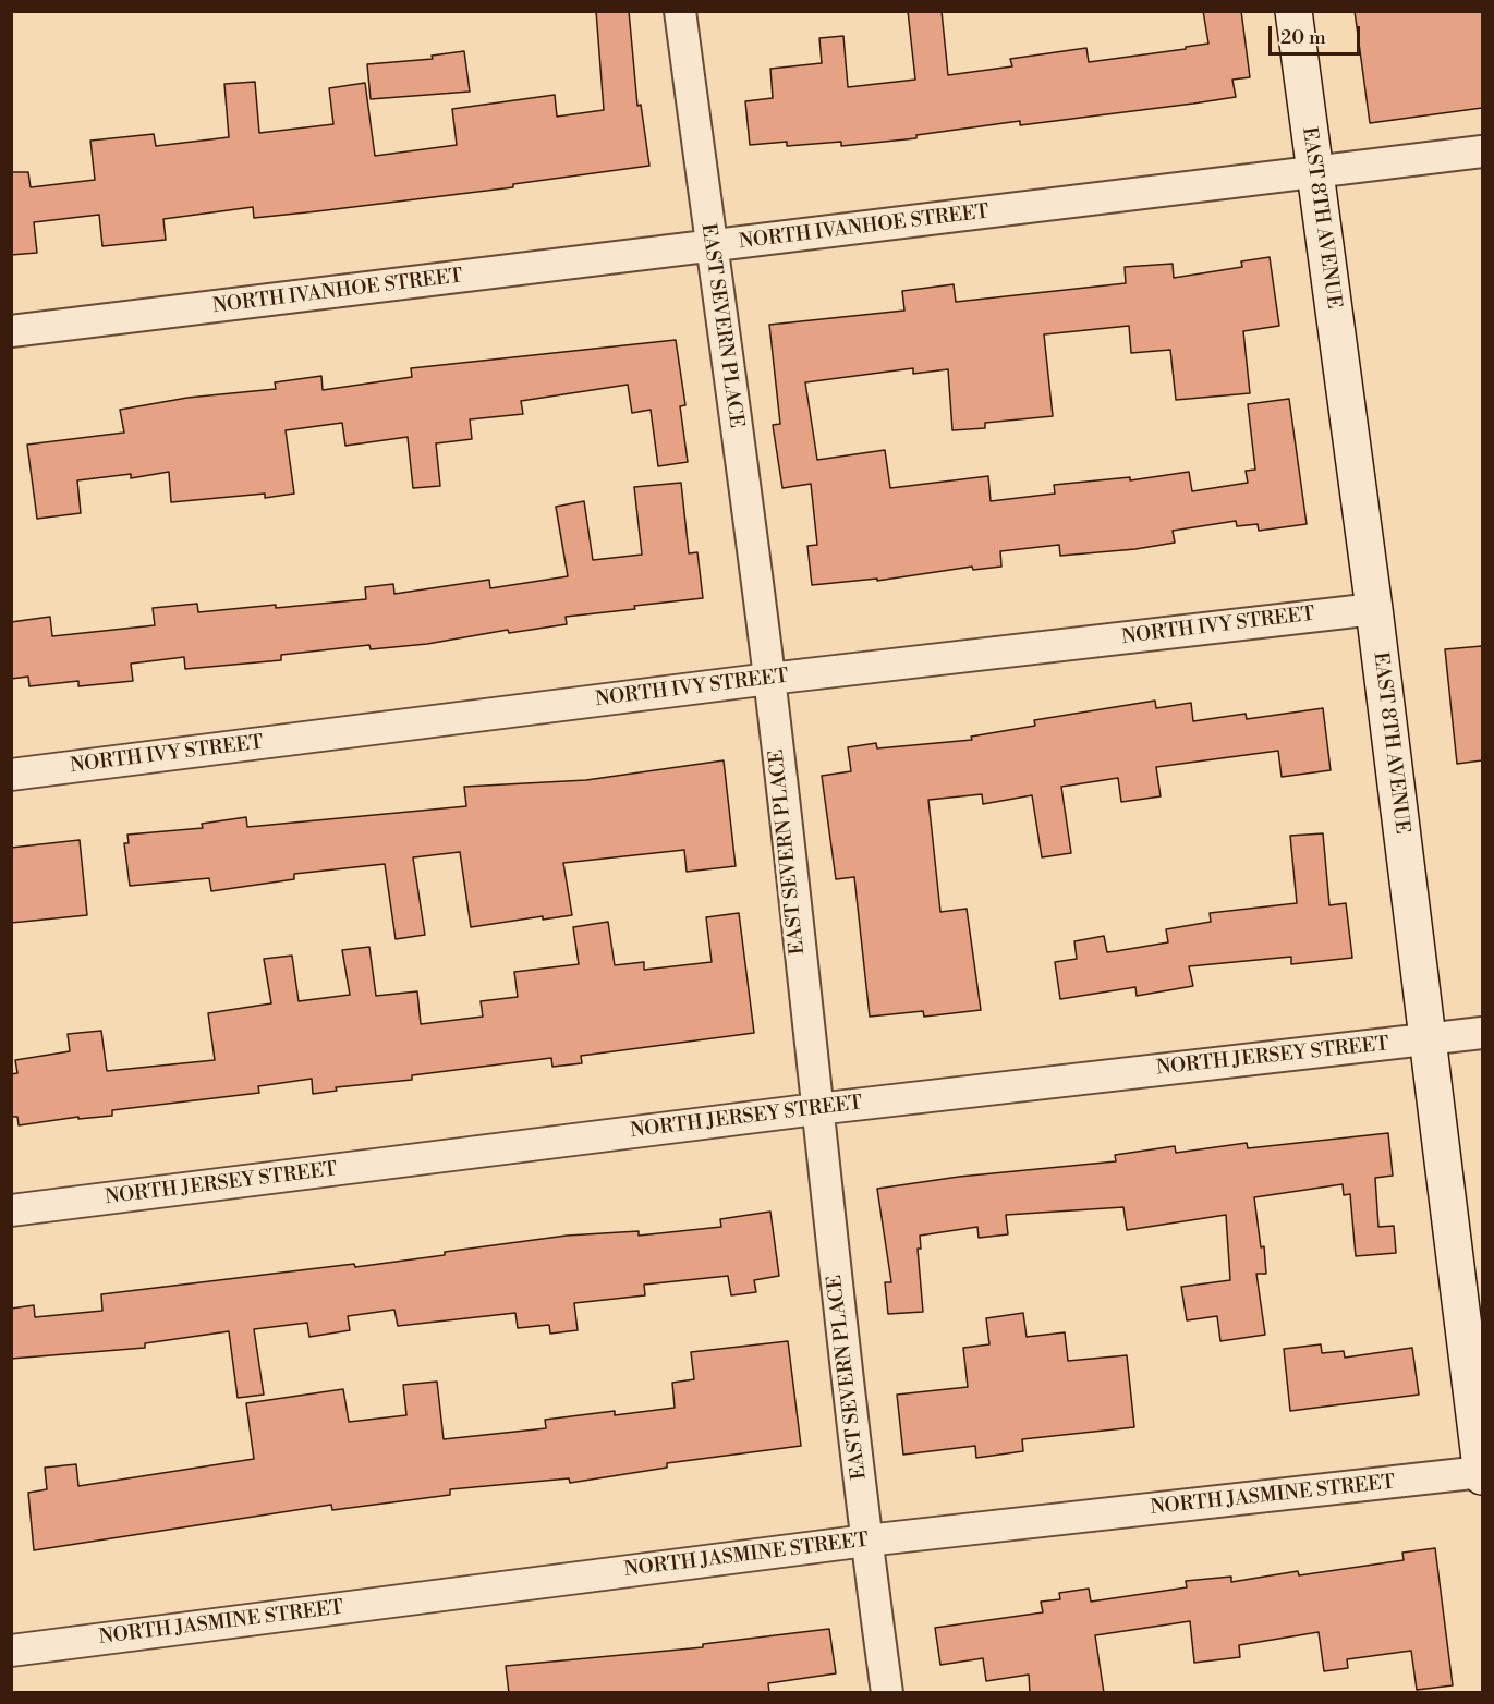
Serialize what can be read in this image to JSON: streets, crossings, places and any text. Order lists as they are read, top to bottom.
{
  "streets": {
    "street": [
      "EAST 8TH AVENUE",
      "NORTH IVANHOE STREET",
      "EAST SEVERN PLACE",
      "NORTH IVY STREET",
      "NORTH JERSEY STREET",
      "NORTH JASMINE STREET"
    ]
  },
  "crossings": [
    ["EAST 8TH AVENUE", "NORTH IVANHOE STREET"],
    ["EAST 8TH AVENUE", "NORTH IVY STREET"],
    ["EAST 8TH AVENUE", "NORTH JERSEY STREET"],
    ["EAST 8TH AVENUE", "NORTH JASMINE STREET"],
    ["NORTH IVANHOE STREET", "EAST SEVERN PLACE"],
    ["EAST SEVERN PLACE", "NORTH IVY STREET"],
    ["EAST SEVERN PLACE", "NORTH JERSEY STREET"],
    ["EAST SEVERN PLACE", "NORTH JASMINE STREET"]
  ],
  "scale_bar": "20 m"
}
